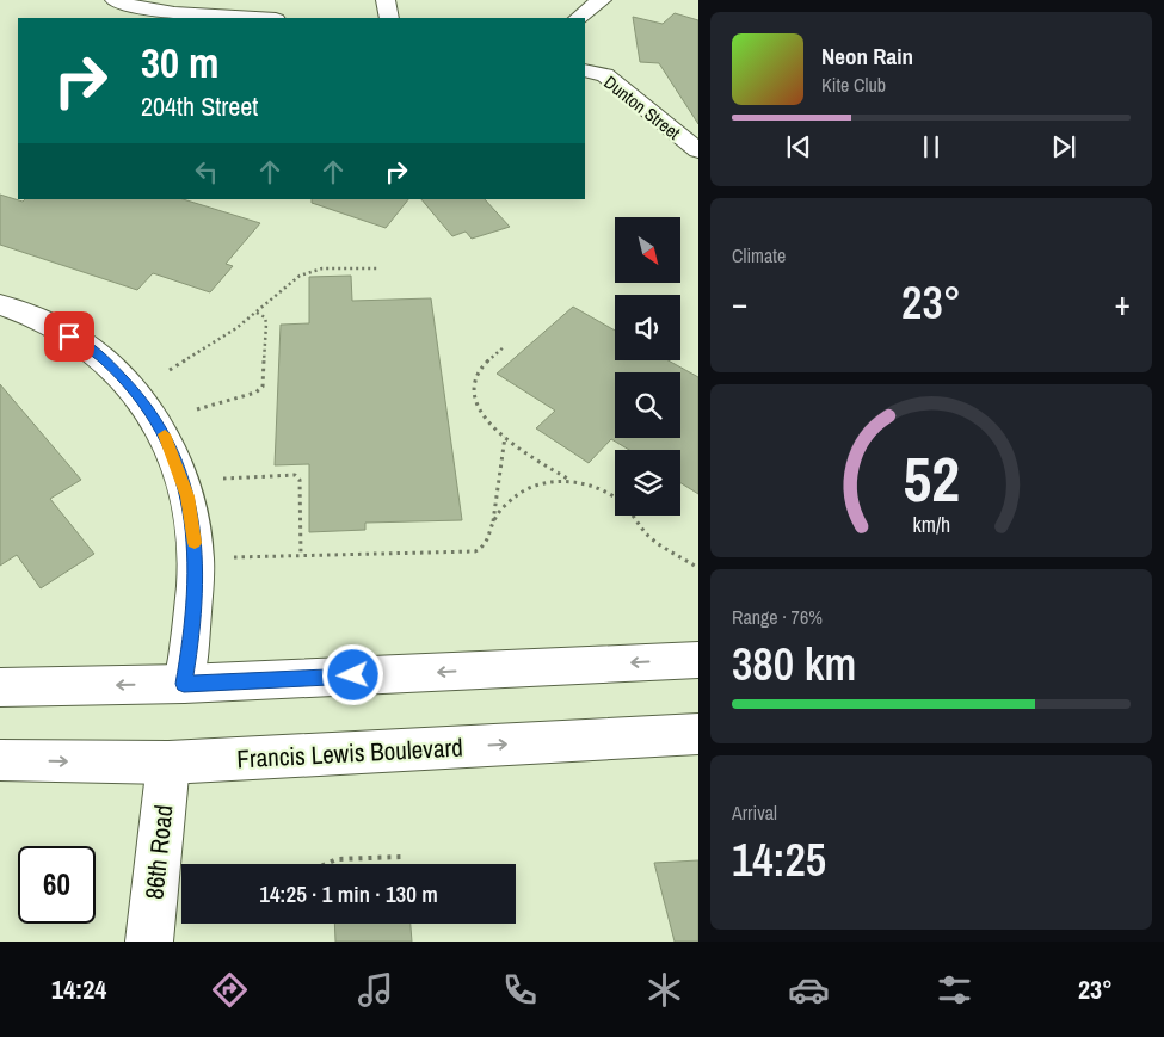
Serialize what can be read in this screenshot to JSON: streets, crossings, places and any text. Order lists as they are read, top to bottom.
{
  "streets": {
    "street": ["Dunton Street", "Francis Lewis Boulevard", "86th Road"]
  },
  "crossings": [
    ["Francis Lewis Boulevard", "86th Road"]
  ],
  "north": "bottom right",
  "page": {
    "turn": ["30 m", "204th Street"],
    "song": ["Neon Rain", "Kite Club"],
    "tile": [
      "Climate",
      ["Range · 76%", "380 km"],
      ["Arrival", "14:25"]
    ],
    "heat": ["−", "23°", "+"],
    "limit": "60",
    "trip": "14:25 · 1 min · 130 m",
    "tabs": ["14:24", "23°"],
    "gauge": ["52", "km/h"]
  }
}
